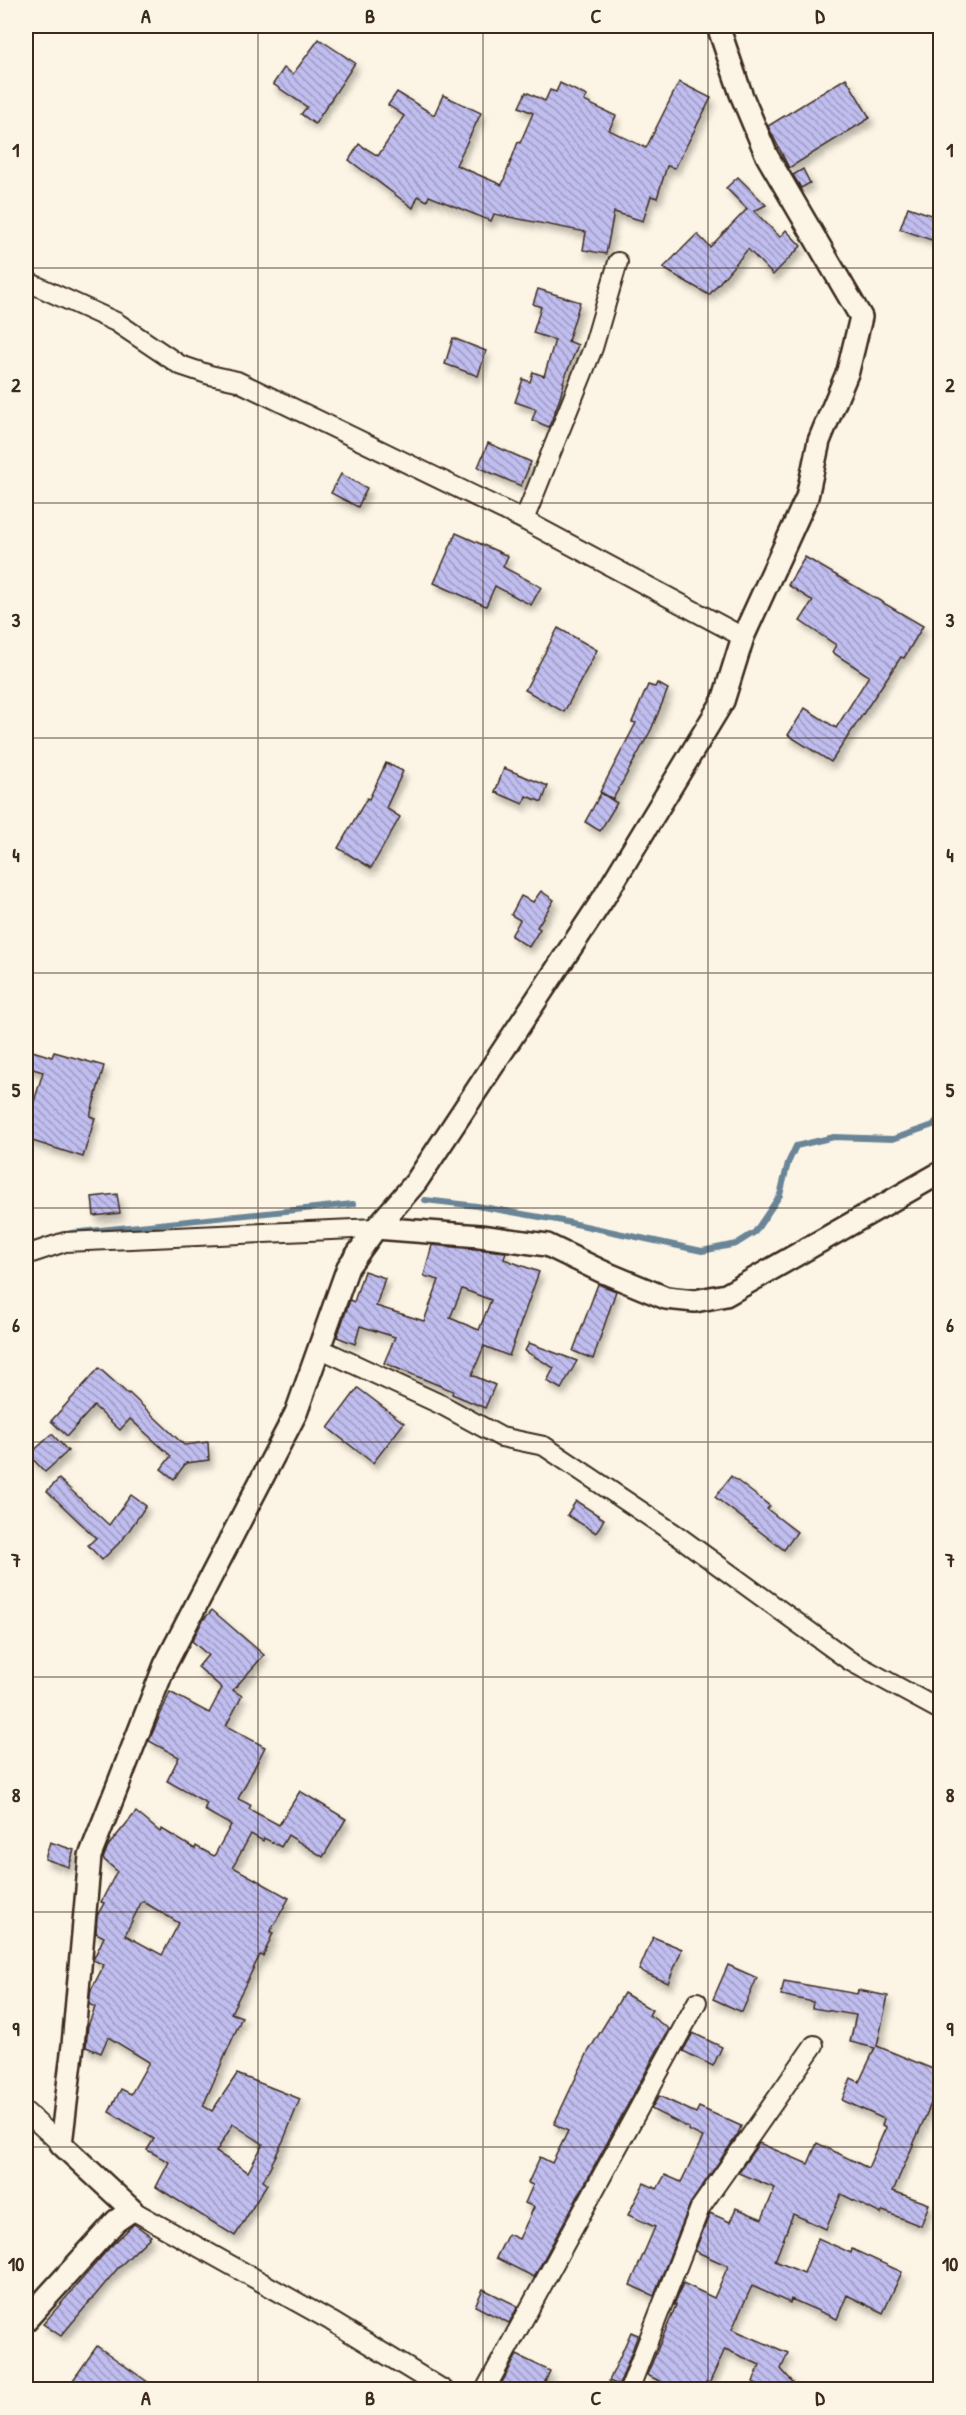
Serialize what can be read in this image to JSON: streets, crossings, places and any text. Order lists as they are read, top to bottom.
{
  "grid": {
    "columns": [
      "A",
      "B",
      "C",
      "D"
    ],
    "rows": [
      "1",
      "2",
      "3",
      "4",
      "5",
      "6",
      "7",
      "8",
      "9",
      "10"
    ]
  }
}
